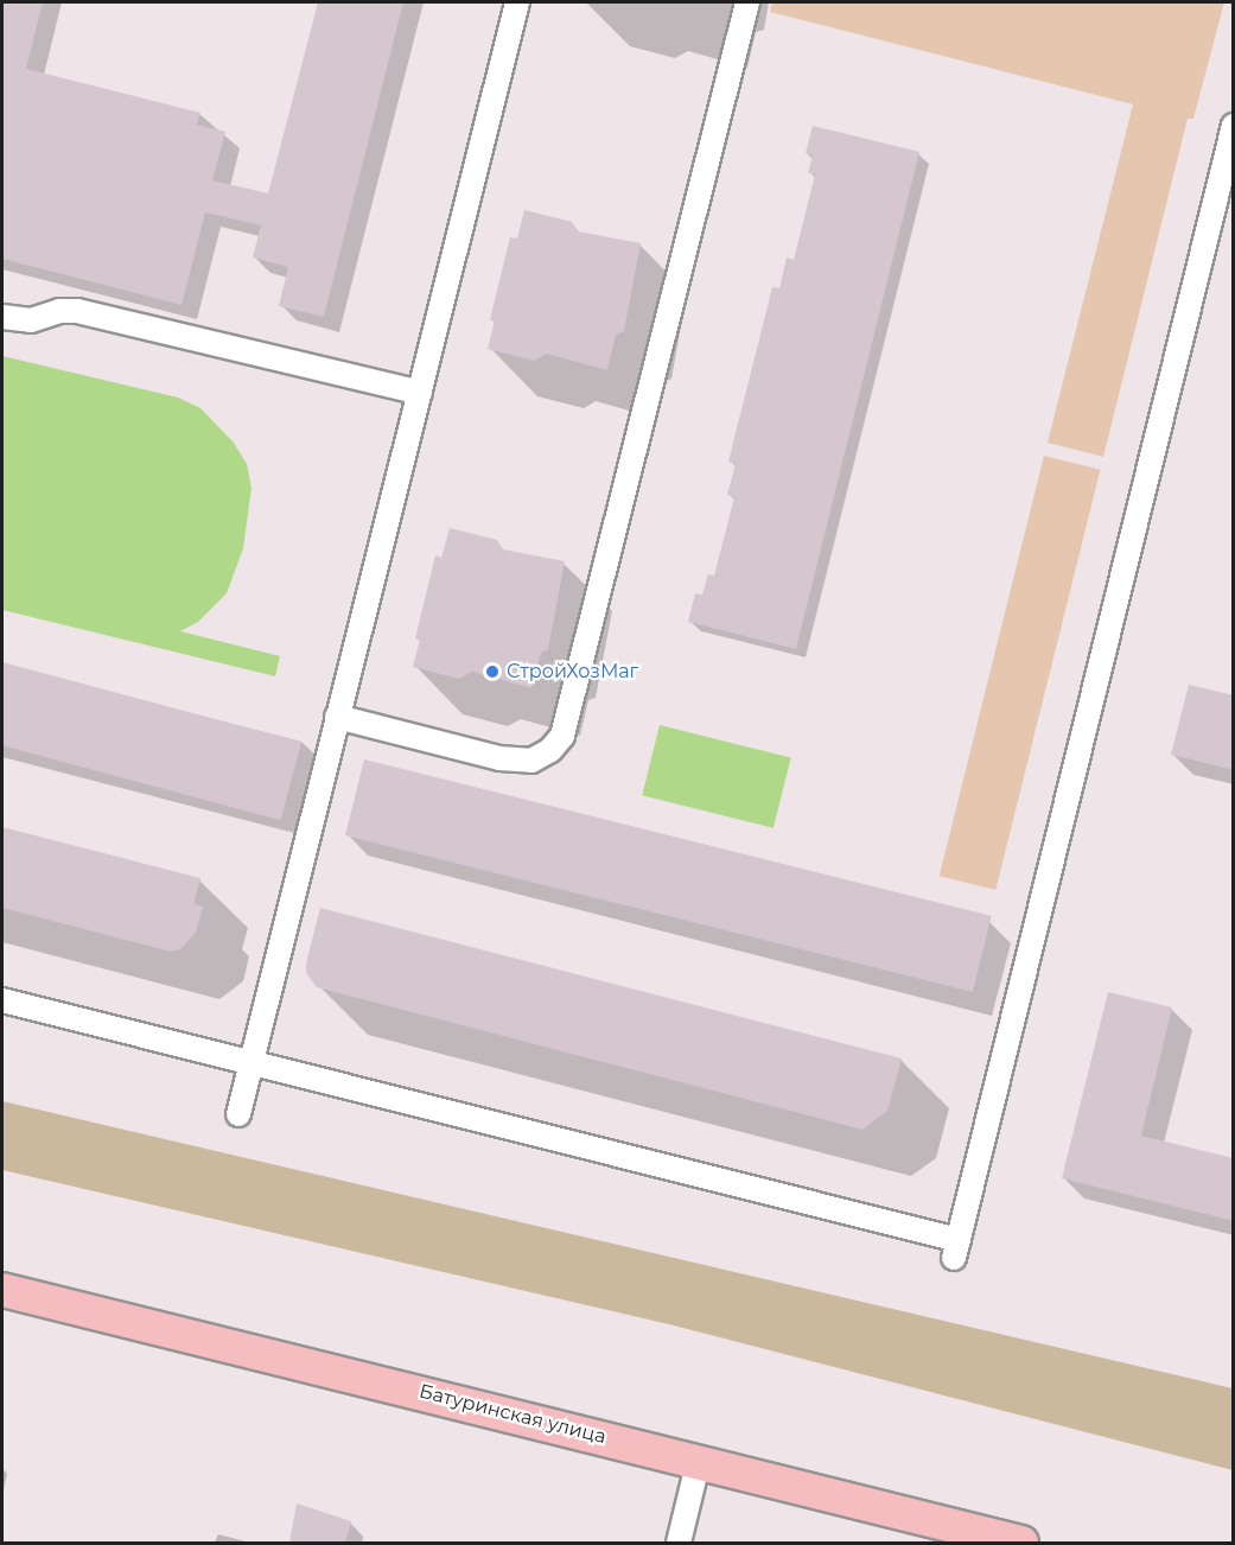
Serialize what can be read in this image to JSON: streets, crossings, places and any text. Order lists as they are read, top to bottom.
{
  "streets": {
    "street": ["Батуринская улица"]
  },
  "places": ["СтройХозМаг"]
}
